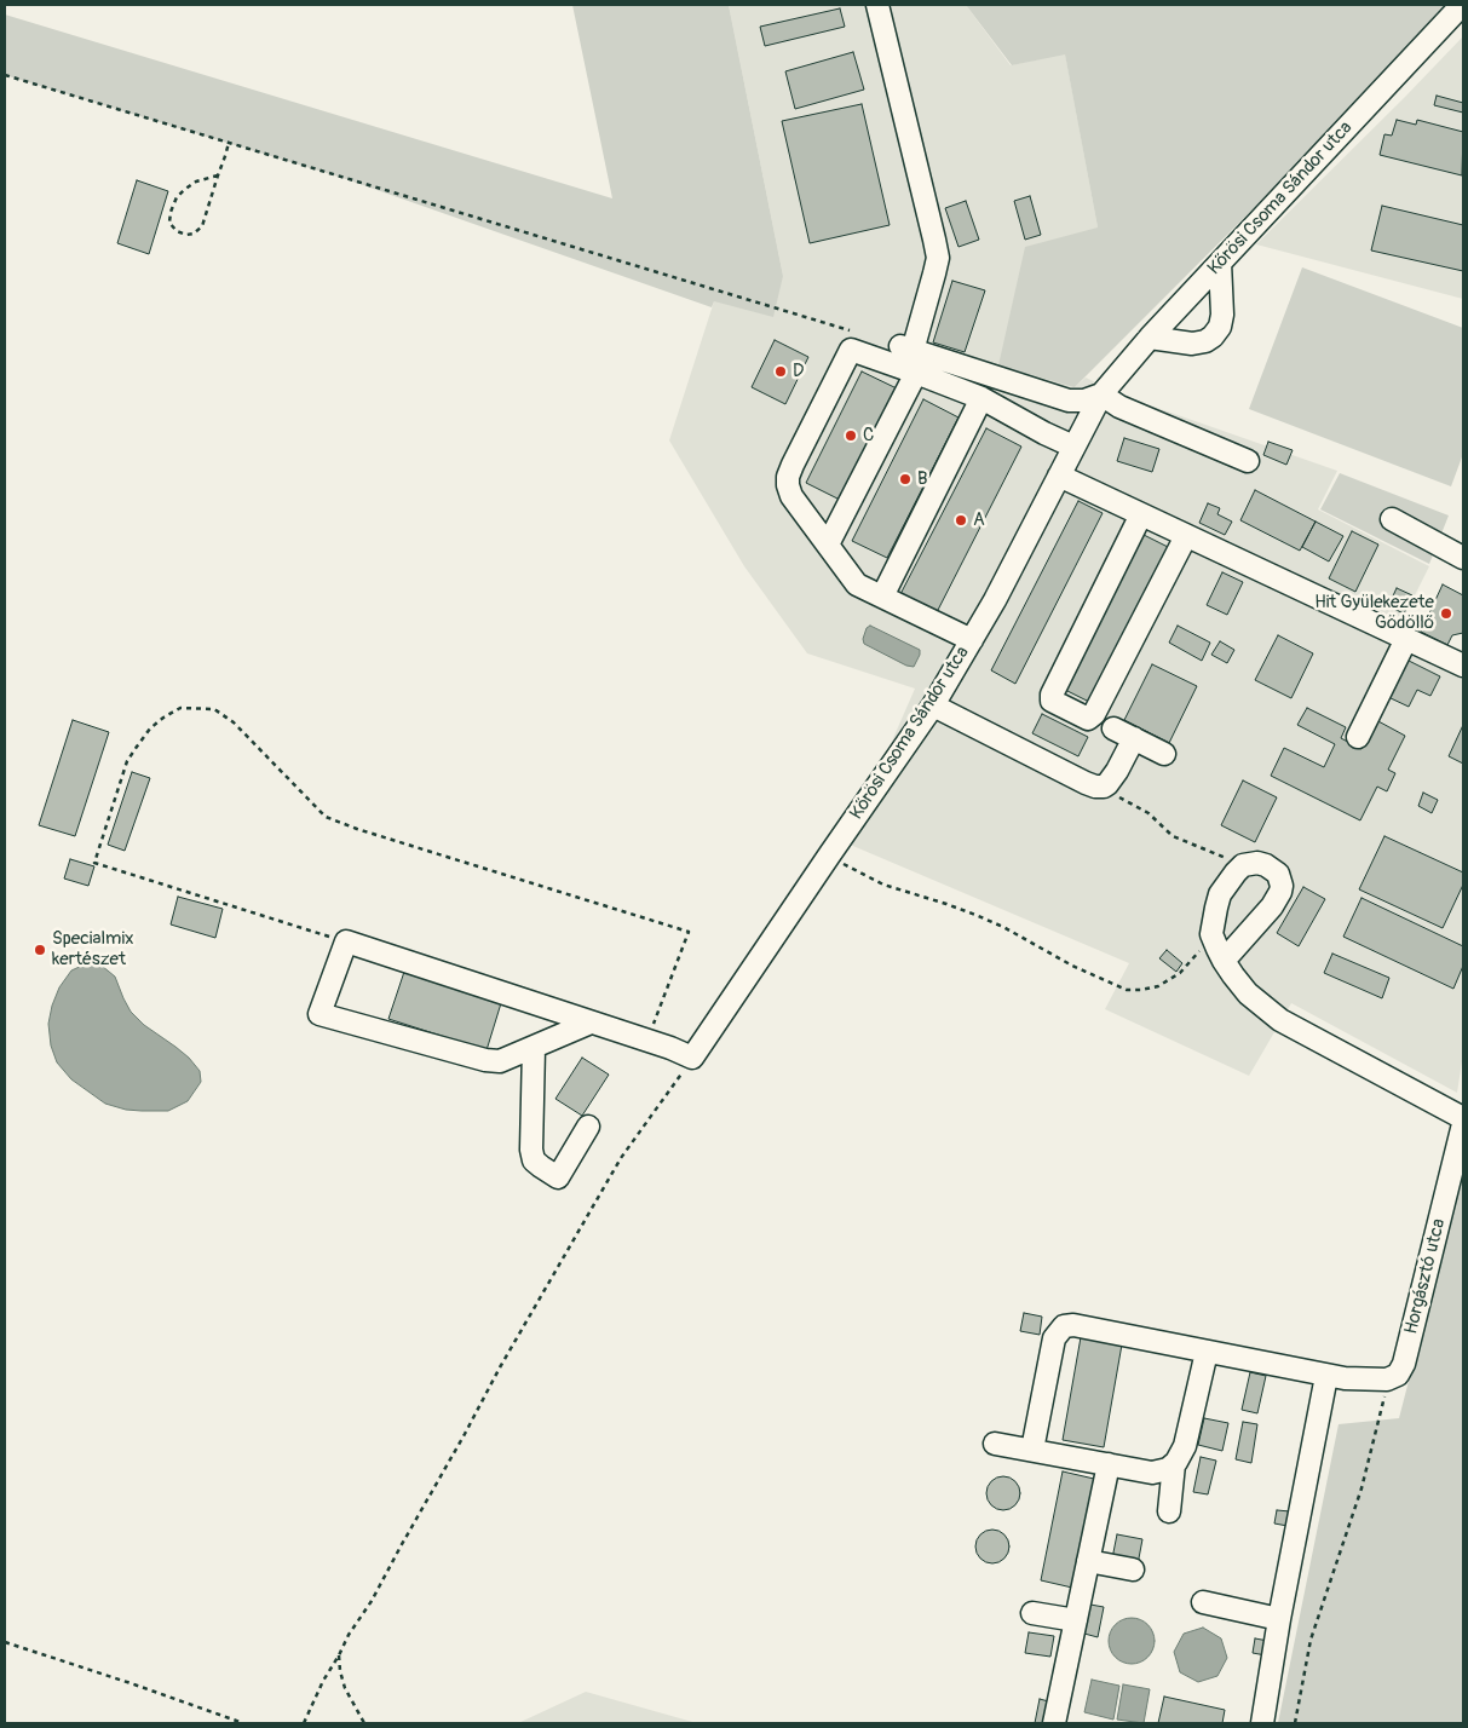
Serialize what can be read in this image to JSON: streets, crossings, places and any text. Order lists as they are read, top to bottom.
{
  "streets": {
    "street": ["Kőrösi Csoma Sándor utca", "Horgásztó utca"]
  },
  "places": [
    "D",
    "C",
    "B",
    "A",
    "Hit Gyülekezete Gödöllő",
    "Specialmix kertészet"
  ]
}
